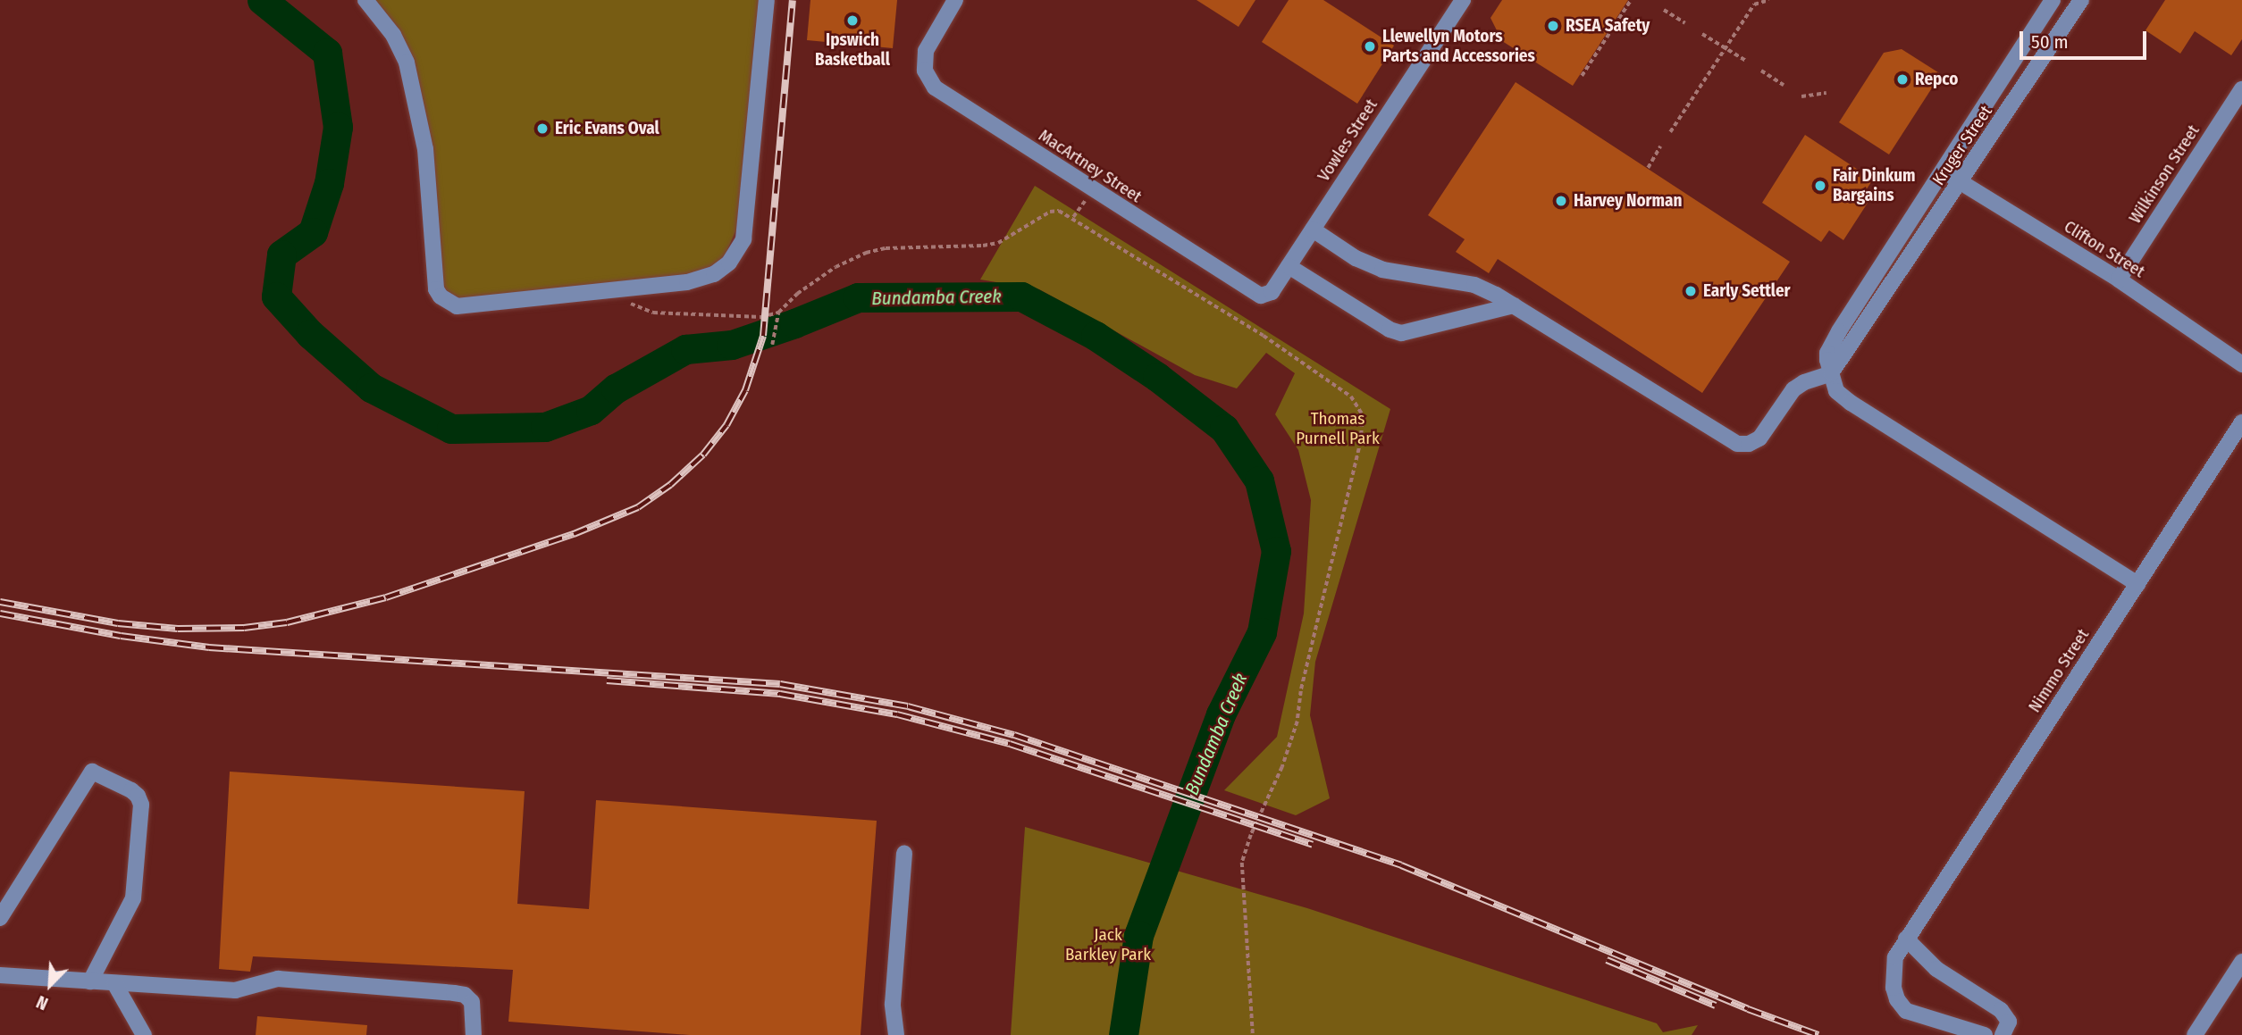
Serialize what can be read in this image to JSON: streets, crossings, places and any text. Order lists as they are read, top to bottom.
{
  "streets": {
    "street": [
      "Vowles Street",
      "Kruger Street",
      "MacArtney Street",
      "Wilkinson Street",
      "Clifton Street",
      "Nimmo Street"
    ]
  },
  "crossings": [
    ["Vowles Street", "MacArtney Street"],
    ["Kruger Street", "Clifton Street"],
    ["Wilkinson Street", "Clifton Street"]
  ],
  "water": ["Bundamba Creek"],
  "parks": ["Thomas Purnell Park", "Jack Barkley Park"],
  "places": [
    "Ipswich Basketball",
    "RSEA Safety",
    "Llewellyn Motors Parts and Accessories",
    "Repco",
    "Eric Evans Oval",
    "Fair Dinkum Bargains",
    "Harvey Norman",
    "Early Settler"
  ],
  "scale_bar": "50 m",
  "north": "bottom left"
}
